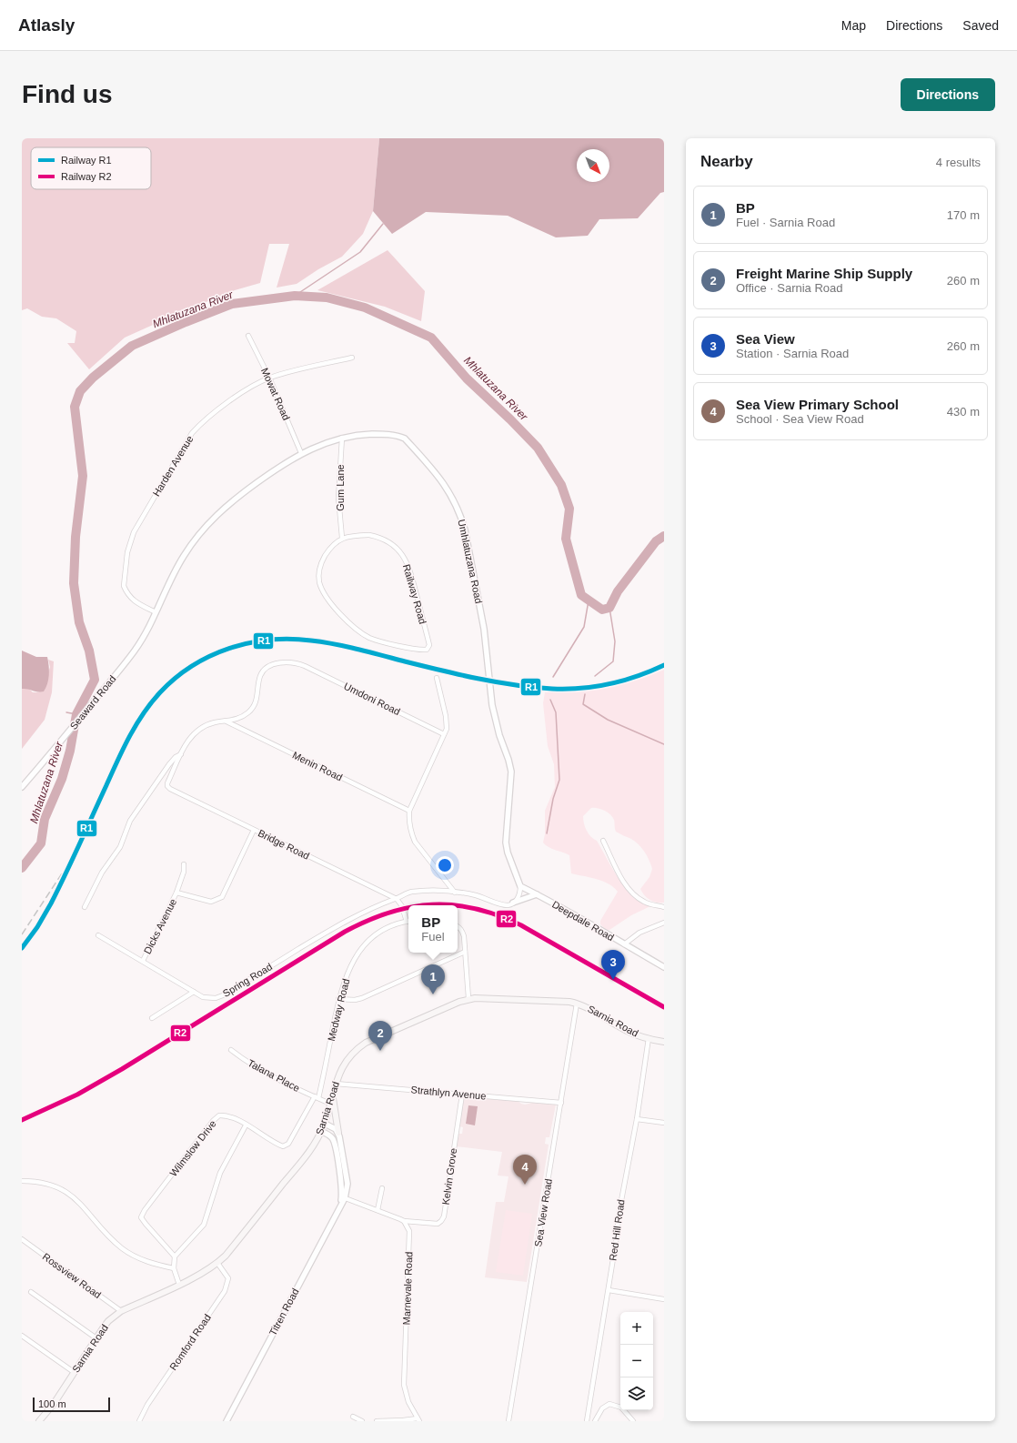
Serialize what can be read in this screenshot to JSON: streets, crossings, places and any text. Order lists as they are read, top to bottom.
{
  "streets": {
    "main road": ["Sarnia Road"],
    "street": [
      "Mowat Road",
      "Harden Avenue",
      "Gum Lane",
      "Umhlatuzana Road",
      "Railway Road",
      "Umdoni Road",
      "Seaward Road",
      "Menin Road",
      "Bridge Road",
      "Deepdale Road",
      "Dicks Avenue",
      "Spring Road",
      "Medway Road",
      "Talana Place",
      "Strathlyn Avenue",
      "Wilmslow Drive",
      "Kelvin Grove",
      "Sea View Road",
      "Red Hill Road",
      "Rossview Road",
      "Marnevale Road",
      "Titren Road",
      "Romford Road"
    ]
  },
  "crossings": [
    ["Mowat Road", "Harden Avenue"],
    ["Mowat Road", "Umhlatuzana Road"],
    ["Harden Avenue", "Umhlatuzana Road"],
    ["Harden Avenue", "Seaward Road"],
    ["Gum Lane", "Umhlatuzana Road"],
    ["Gum Lane", "Railway Road"],
    ["Umhlatuzana Road", "Seaward Road"],
    ["Umhlatuzana Road", "Deepdale Road"],
    ["Umdoni Road", "Menin Road"],
    ["Bridge Road", "Dicks Avenue"],
    ["Bridge Road", "Spring Road"],
    ["Dicks Avenue", "Spring Road"],
    ["Medway Road", "Talana Place"],
    ["Medway Road", "Wilmslow Drive"],
    ["Sarnia Road", "Strathlyn Avenue"],
    ["Sarnia Road", "Sea View Road"],
    ["Sarnia Road", "Red Hill Road"],
    ["Sarnia Road", "Rossview Road"],
    ["Sarnia Road", "Titren Road"],
    ["Sarnia Road", "Romford Road"],
    ["Talana Place", "Wilmslow Drive"],
    ["Strathlyn Avenue", "Kelvin Grove"],
    ["Strathlyn Avenue", "Sea View Road"],
    ["Kelvin Grove", "Marnevale Road"]
  ],
  "water": ["Mhlatuzana River"],
  "lines": ["rail line R1", "rail line R2"],
  "legend": ["Railway R1", "Railway R2"],
  "scale_bar": "100 m",
  "north": "bottom right",
  "page": {
    "header": "Atlasly",
    "nav": ["Map", "Directions", "Saved"],
    "buttons": "Directions",
    "title": "Find us",
    "heading": ["Nearby", "4 results"],
    "list": [
      {
        "mark": "1",
        "name": "BP",
        "note": "Fuel · Sarnia Road",
        "value": "170 m"
      },
      {
        "mark": "2",
        "name": "Freight Marine Ship Supply",
        "note": "Office · Sarnia Road",
        "value": "260 m"
      },
      {
        "mark": "3",
        "name": "Sea View",
        "note": "Station · Sarnia Road",
        "value": "260 m"
      },
      {
        "mark": "4",
        "name": "Sea View Primary School",
        "note": "School · Sea View Road",
        "value": "430 m"
      }
    ],
    "popup": ["BP", "Fuel"],
    "pins": [
      "3",
      "1",
      "2",
      "4"
    ],
    "map_buttons": ["+", "−"],
    "scale": "100 m"
  }
}
